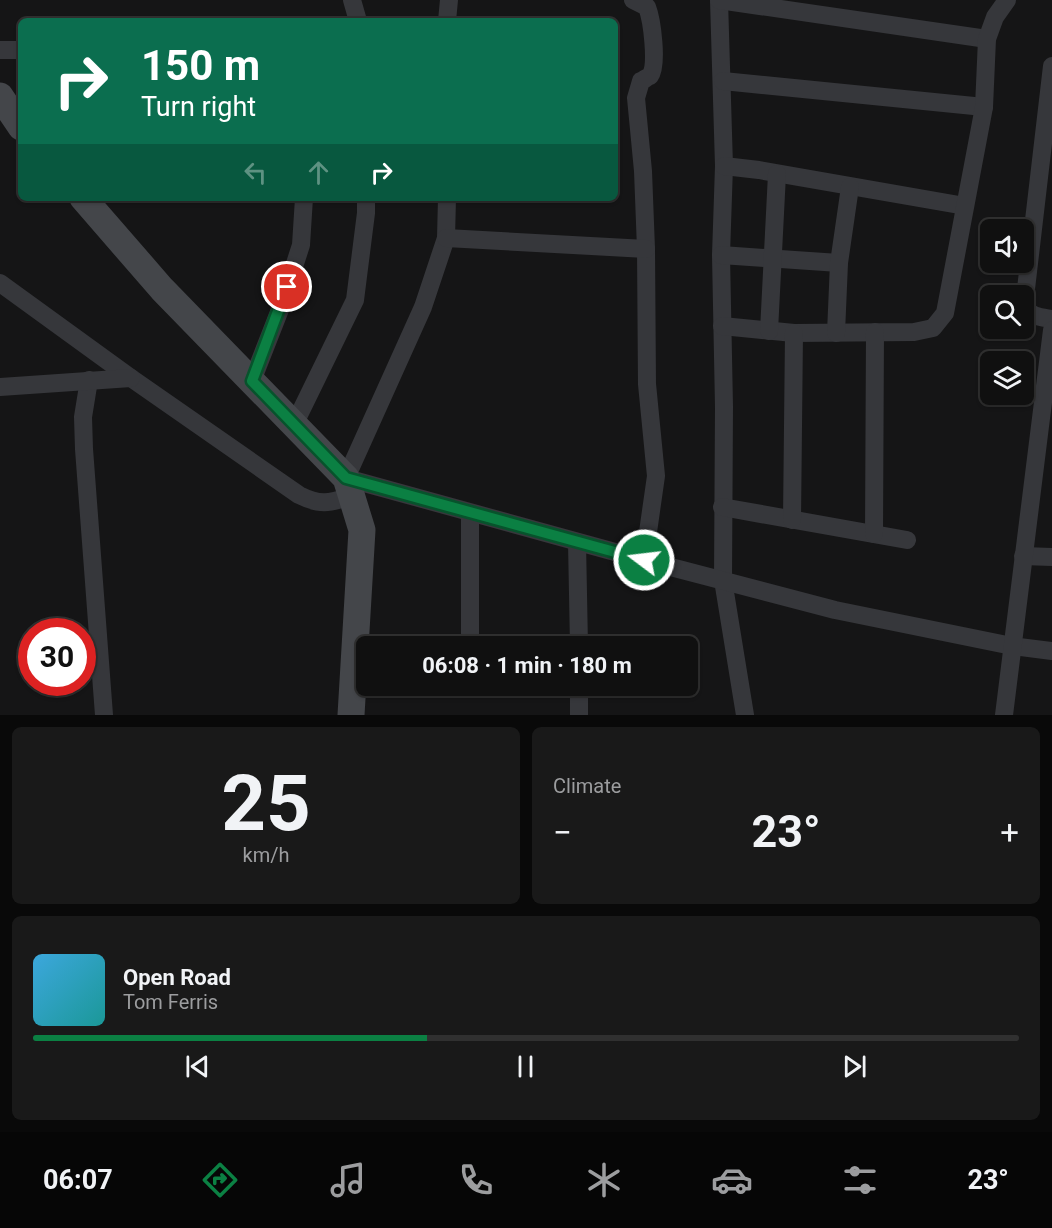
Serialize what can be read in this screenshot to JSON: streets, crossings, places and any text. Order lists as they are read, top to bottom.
{
  "page": {
    "turn": ["150 m", "Turn right"],
    "limit": "30",
    "trip": "06:08 · 1 min · 180 m",
    "tile": [
      ["25", "km/h"],
      "Climate"
    ],
    "heat": ["−", "23°", "+"],
    "song": ["Open Road", "Tom Ferris"],
    "tabs": ["06:07", "23°"]
  }
}
